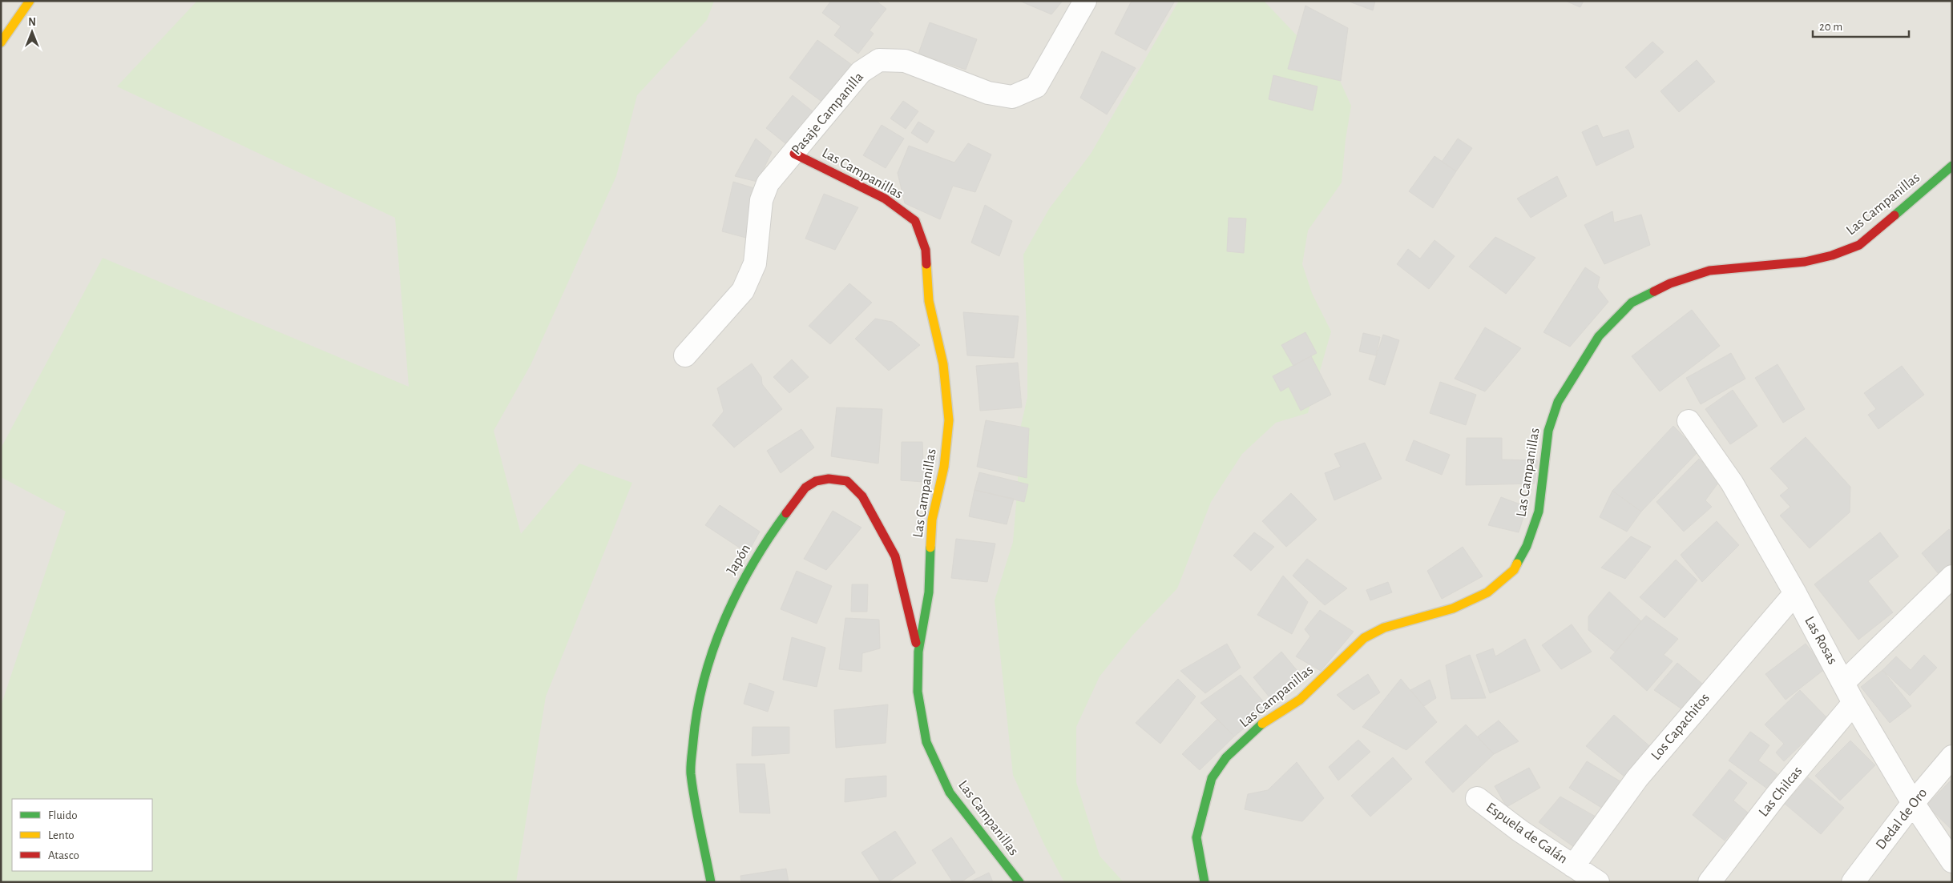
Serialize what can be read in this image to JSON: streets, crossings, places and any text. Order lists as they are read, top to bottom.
{
  "streets": {
    "street": [
      "Pasaje Campanilla",
      "Las Campanillas",
      "Japón",
      "Las Rosas",
      "Los Capachitos",
      "Las Chilcas",
      "Dedal de Oro",
      "Espuela de Galán"
    ]
  },
  "crossings": [
    ["Pasaje Campanilla", "Las Campanillas"],
    ["Las Campanillas", "Japón"],
    ["Las Rosas", "Los Capachitos"],
    ["Las Rosas", "Las Chilcas"],
    ["Las Rosas", "Dedal de Oro"],
    ["Los Capachitos", "Espuela de Galán"]
  ],
  "legend": ["Fluido", "Lento", "Atasco"],
  "scale_bar": "20 m",
  "north": "top"
}
